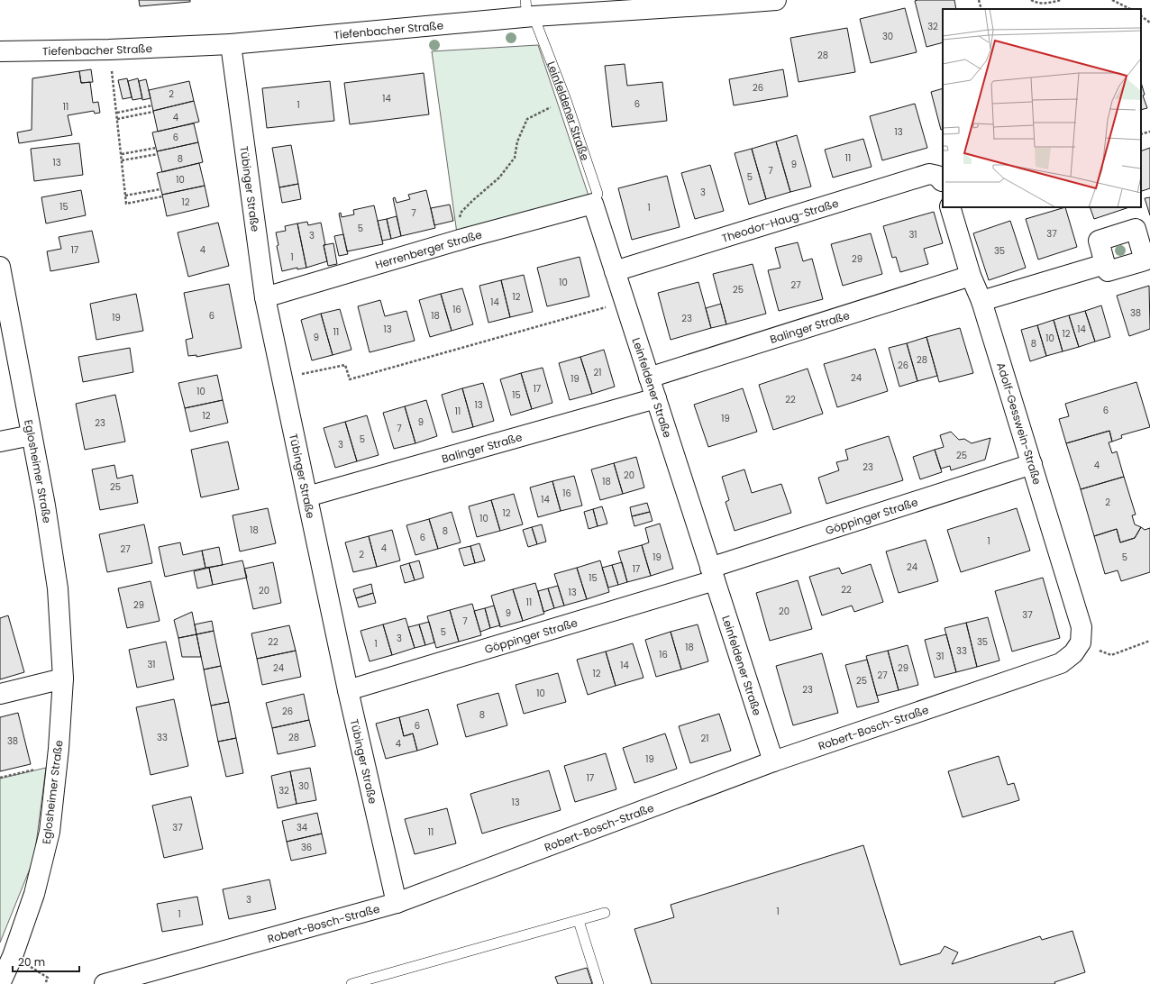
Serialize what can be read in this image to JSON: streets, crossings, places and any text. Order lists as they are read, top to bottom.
{
  "streets": {
    "street": [
      "Tiefenbacher Straße",
      "Leinfeldener Straße",
      "Tübinger Straße",
      "Theodor-Haug-Straße",
      "Herrenberger Straße",
      "Balinger Straße",
      "Adolf-Gesswein-Straße",
      "Eglosheimer Straße",
      "Göppinger Straße",
      "Robert-Bosch-Straße"
    ]
  },
  "crossings": [
    ["Tiefenbacher Straße", "Leinfeldener Straße"],
    ["Tiefenbacher Straße", "Tübinger Straße"],
    ["Leinfeldener Straße", "Theodor-Haug-Straße"],
    ["Leinfeldener Straße", "Herrenberger Straße"],
    ["Leinfeldener Straße", "Balinger Straße"],
    ["Leinfeldener Straße", "Göppinger Straße"],
    ["Leinfeldener Straße", "Robert-Bosch-Straße"],
    ["Tübinger Straße", "Herrenberger Straße"],
    ["Tübinger Straße", "Balinger Straße"],
    ["Tübinger Straße", "Göppinger Straße"],
    ["Tübinger Straße", "Robert-Bosch-Straße"],
    ["Balinger Straße", "Adolf-Gesswein-Straße"],
    ["Adolf-Gesswein-Straße", "Göppinger Straße"],
    ["Adolf-Gesswein-Straße", "Robert-Bosch-Straße"]
  ],
  "house_numbers": [
    "32",
    "30",
    "28",
    "26",
    "2",
    "14",
    "6",
    "1",
    "11",
    "4",
    "13",
    "6",
    "11",
    "8",
    "13",
    "9",
    "7",
    "5",
    "10",
    "3",
    "12",
    "15",
    "1",
    "7",
    "5",
    "37",
    "31",
    "3",
    "17",
    "4",
    "35",
    "1",
    "29",
    "10",
    "27",
    "25",
    "12",
    "14",
    "16",
    "38",
    "6",
    "18",
    "19",
    "23",
    "13",
    "14",
    "11",
    "12",
    "9",
    "10",
    "8",
    "28",
    "26",
    "21",
    "24",
    "19",
    "17",
    "10",
    "15",
    "22",
    "13",
    "6",
    "11",
    "12",
    "19",
    "9",
    "23",
    "7",
    "5",
    "3",
    "25",
    "4",
    "23",
    "20",
    "18",
    "25",
    "16",
    "14",
    "2",
    "12",
    "10",
    "18",
    "8",
    "6",
    "1",
    "4",
    "27",
    "2",
    "19",
    "5",
    "24",
    "17",
    "15",
    "22",
    "20",
    "13",
    "11",
    "29",
    "20",
    "9",
    "37",
    "7",
    "5",
    "3",
    "22",
    "35",
    "1",
    "18",
    "33",
    "16",
    "31",
    "31",
    "14",
    "24",
    "29",
    "12",
    "27",
    "25",
    "23",
    "10",
    "26",
    "8",
    "6",
    "33",
    "28",
    "21",
    "38",
    "4",
    "19",
    "17",
    "30",
    "32",
    "13",
    "37",
    "34",
    "11",
    "36",
    "3",
    "1",
    "1"
  ],
  "scale_bar": "20 m"
}
